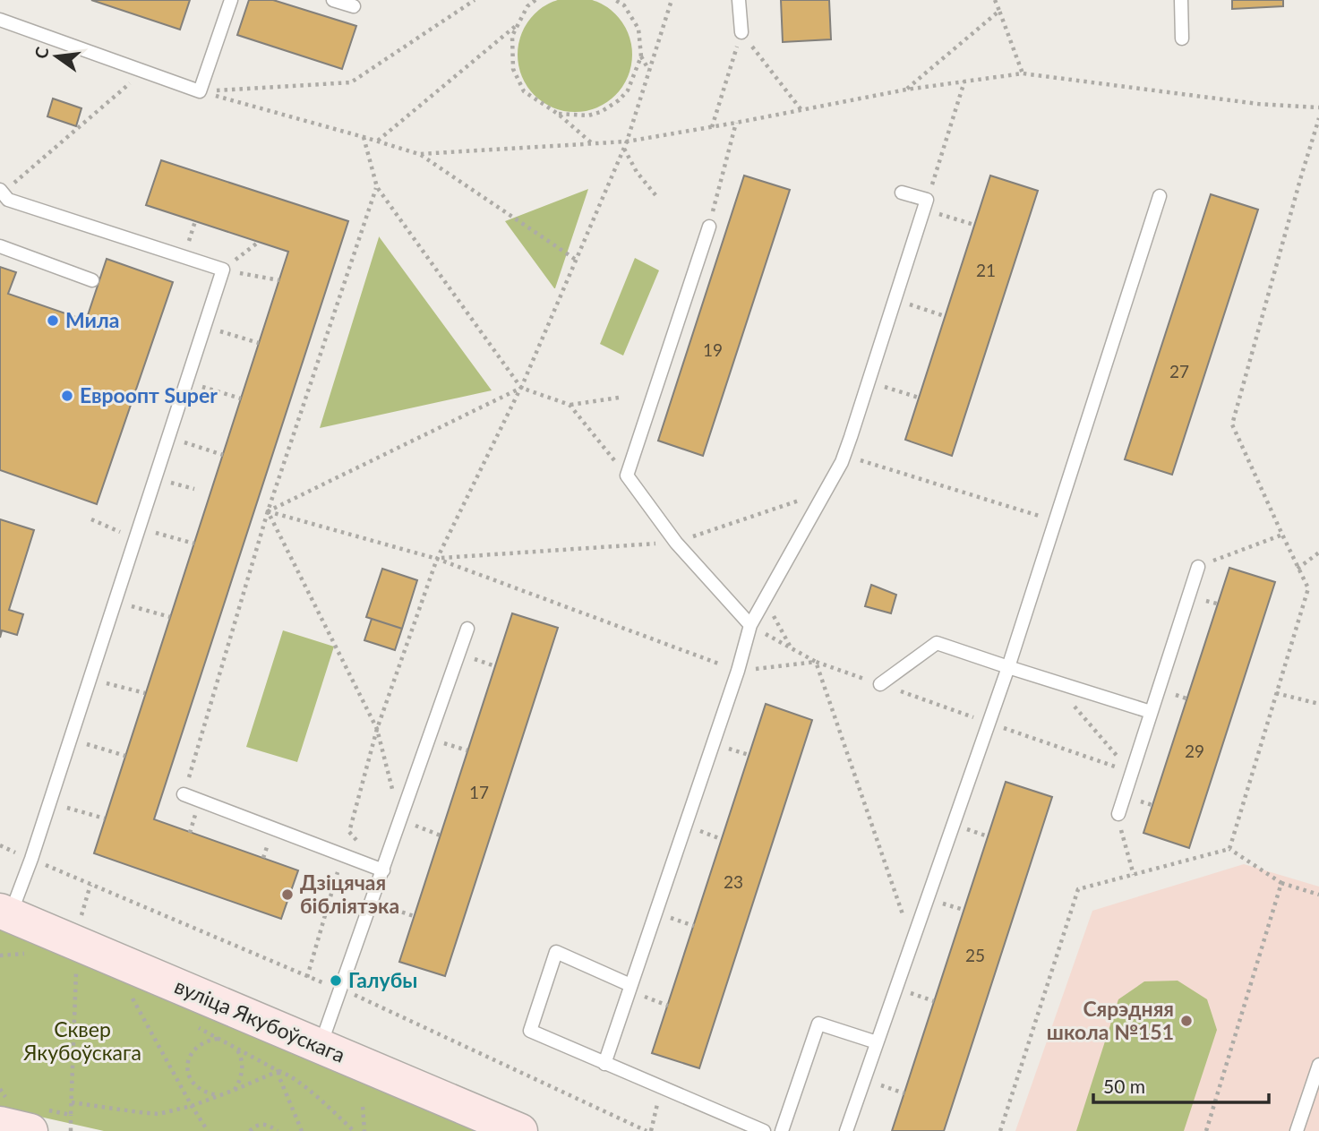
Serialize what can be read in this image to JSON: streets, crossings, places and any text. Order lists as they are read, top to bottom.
{
  "streets": {
    "main road": ["вуліца Якубоўскага"]
  },
  "parks": ["Сквер Якубоўскага"],
  "places": [
    "Мила",
    "Евроопт Super",
    "Дзіцячая бібліятэка",
    "Галубы",
    "Сярэдняя школа №151"
  ],
  "house_numbers": [
    "21",
    "19",
    "27",
    "29",
    "17",
    "23",
    "25"
  ],
  "scale_bar": "50 m",
  "north": "left"
}
